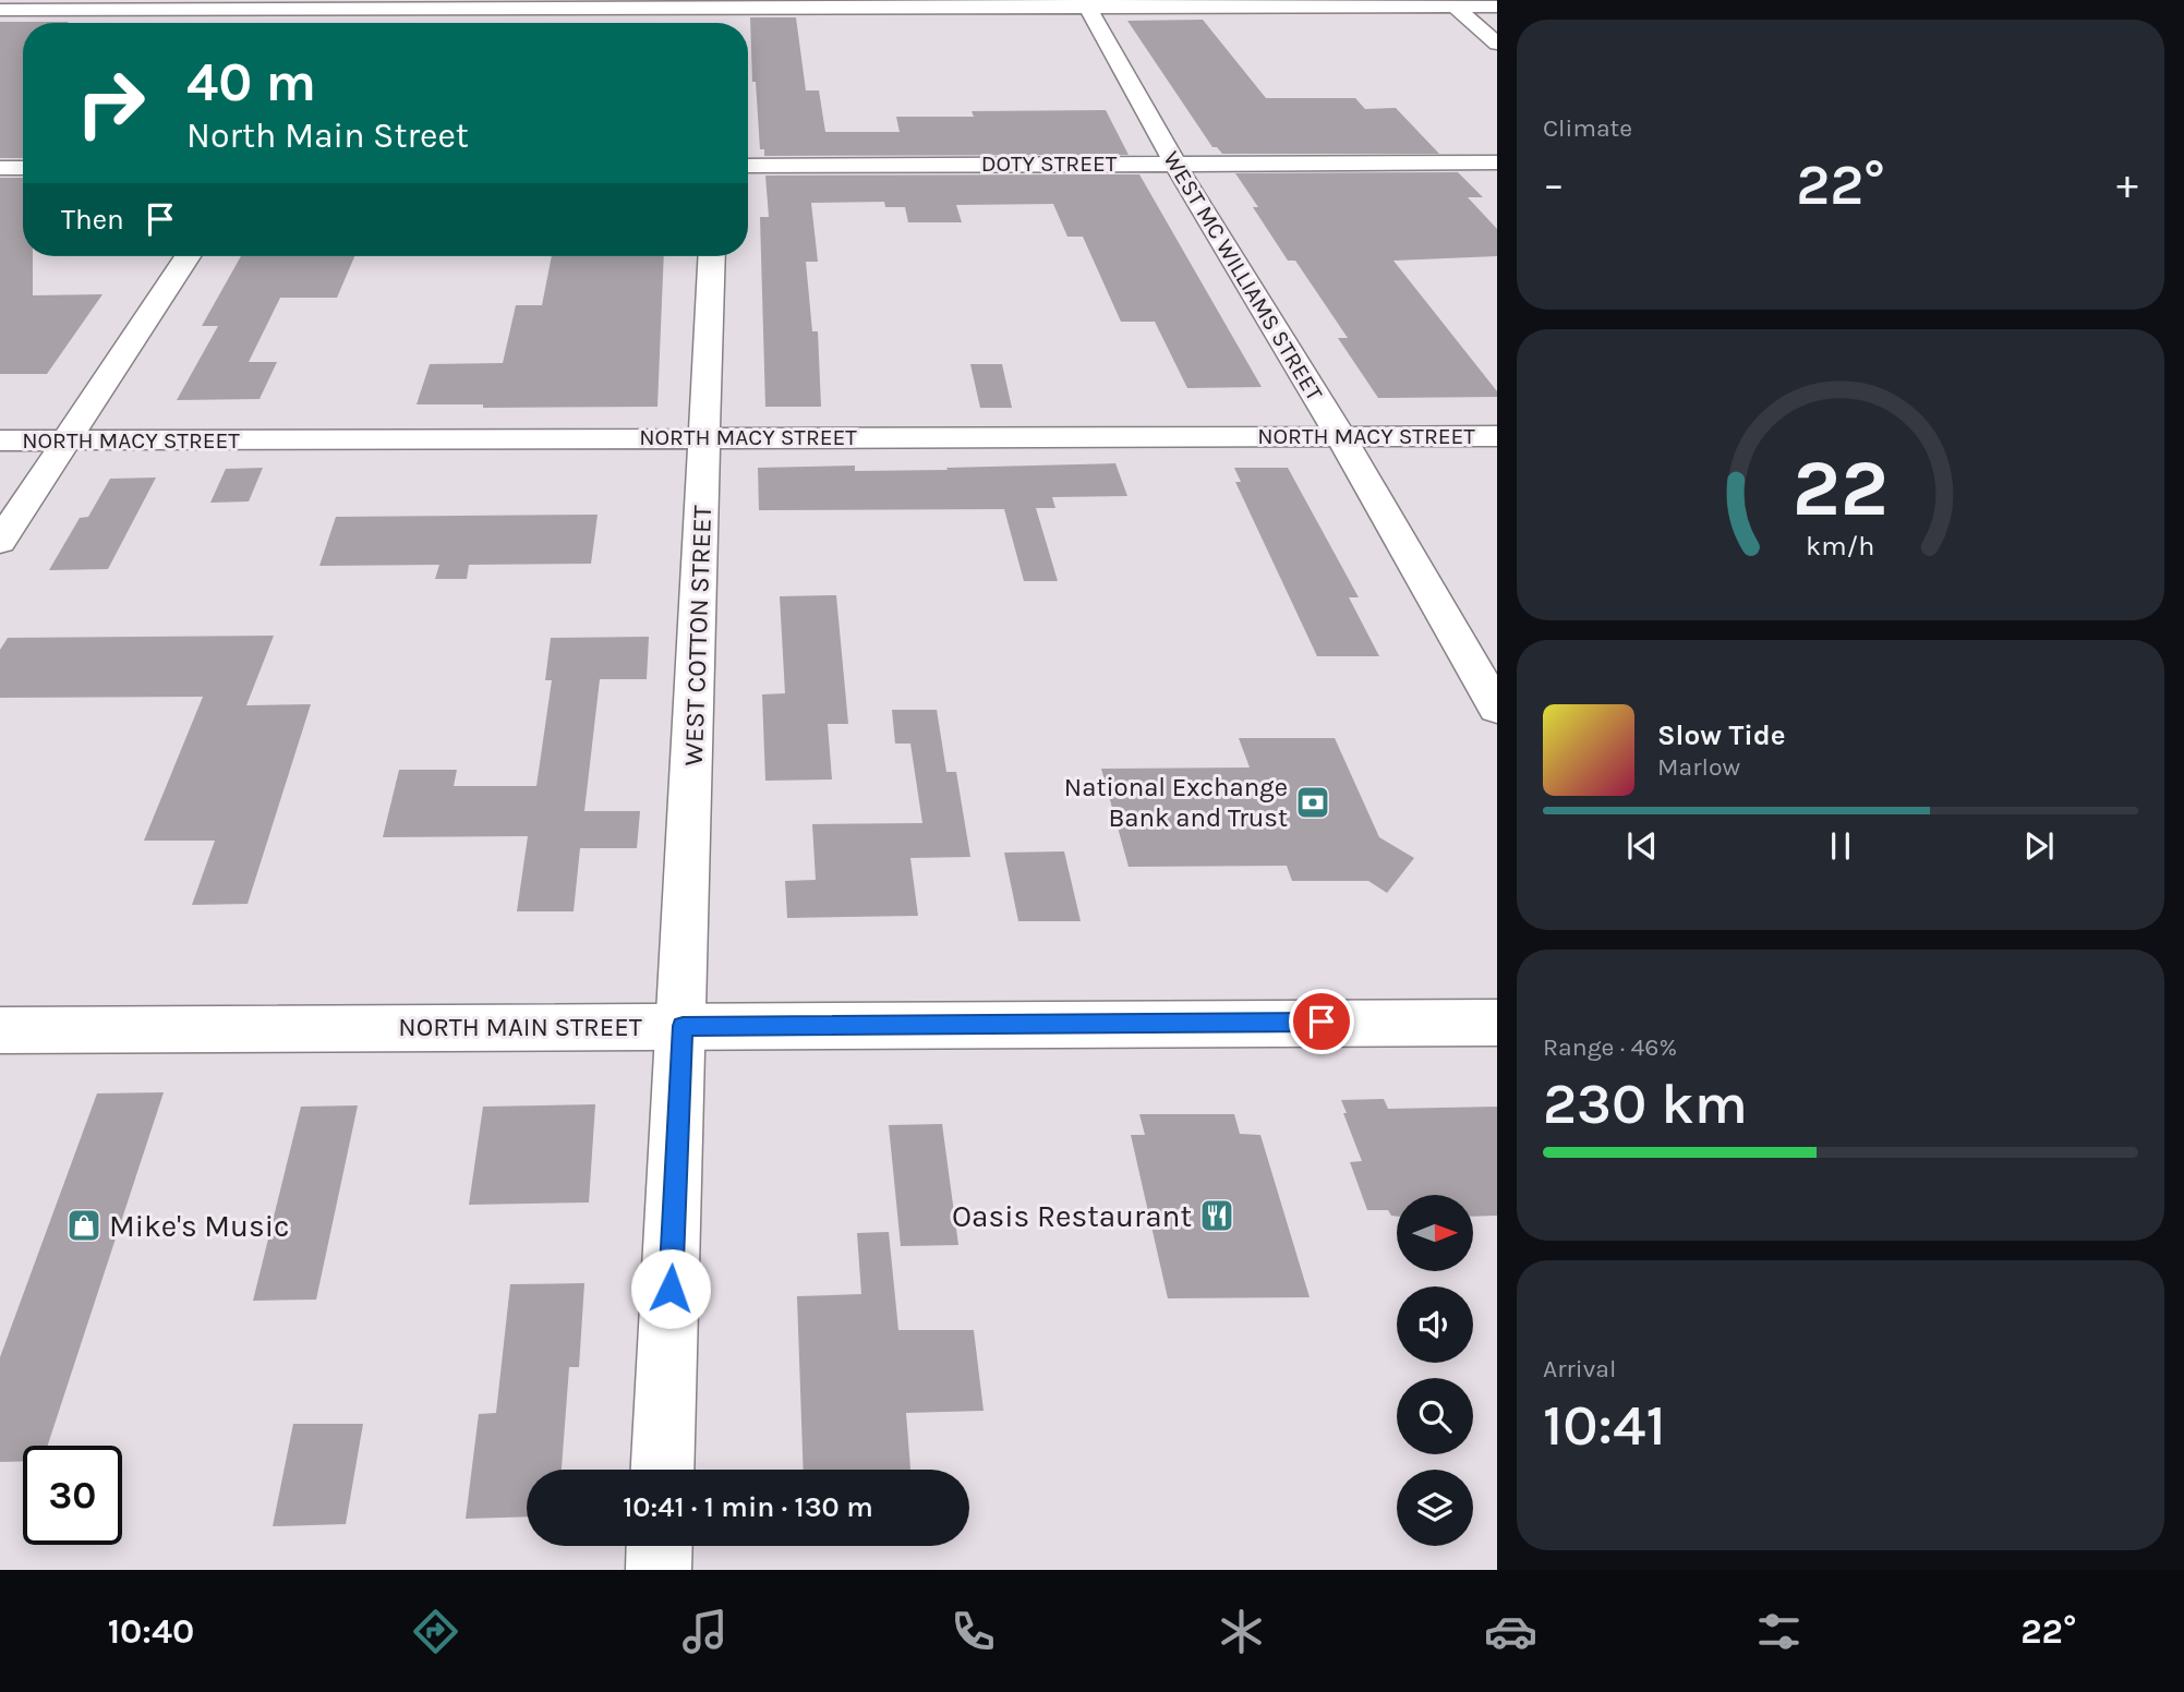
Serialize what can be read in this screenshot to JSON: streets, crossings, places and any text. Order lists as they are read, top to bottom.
{
  "streets": {
    "street": [
      "DOTY STREET",
      "WEST MC WILLIAMS STREET",
      "NORTH MACY STREET",
      "WEST COTTON STREET",
      "NORTH MAIN STREET"
    ]
  },
  "crossings": [
    ["DOTY STREET", "WEST MC WILLIAMS STREET"],
    ["WEST MC WILLIAMS STREET", "NORTH MACY STREET"],
    ["NORTH MACY STREET", "WEST COTTON STREET"],
    ["WEST COTTON STREET", "NORTH MAIN STREET"]
  ],
  "places": {
    "bank": ["National Exchange Bank and Trust"],
    "restaurant": ["Oasis Restaurant"],
    "shop": ["Mike's Music"]
  },
  "north": "right",
  "page": {
    "tile": [
      "Climate",
      ["Range · 46%", "230 km"],
      ["Arrival", "10:41"]
    ],
    "turn": ["40 m", "North Main Street"],
    "heat": ["−", "22°", "+"],
    "then": "Then",
    "song": ["Slow Tide", "Marlow"],
    "limit": "30",
    "trip": "10:41 · 1 min · 130 m",
    "tabs": ["10:40", "22°"],
    "gauge": ["22", "km/h"]
  }
}
